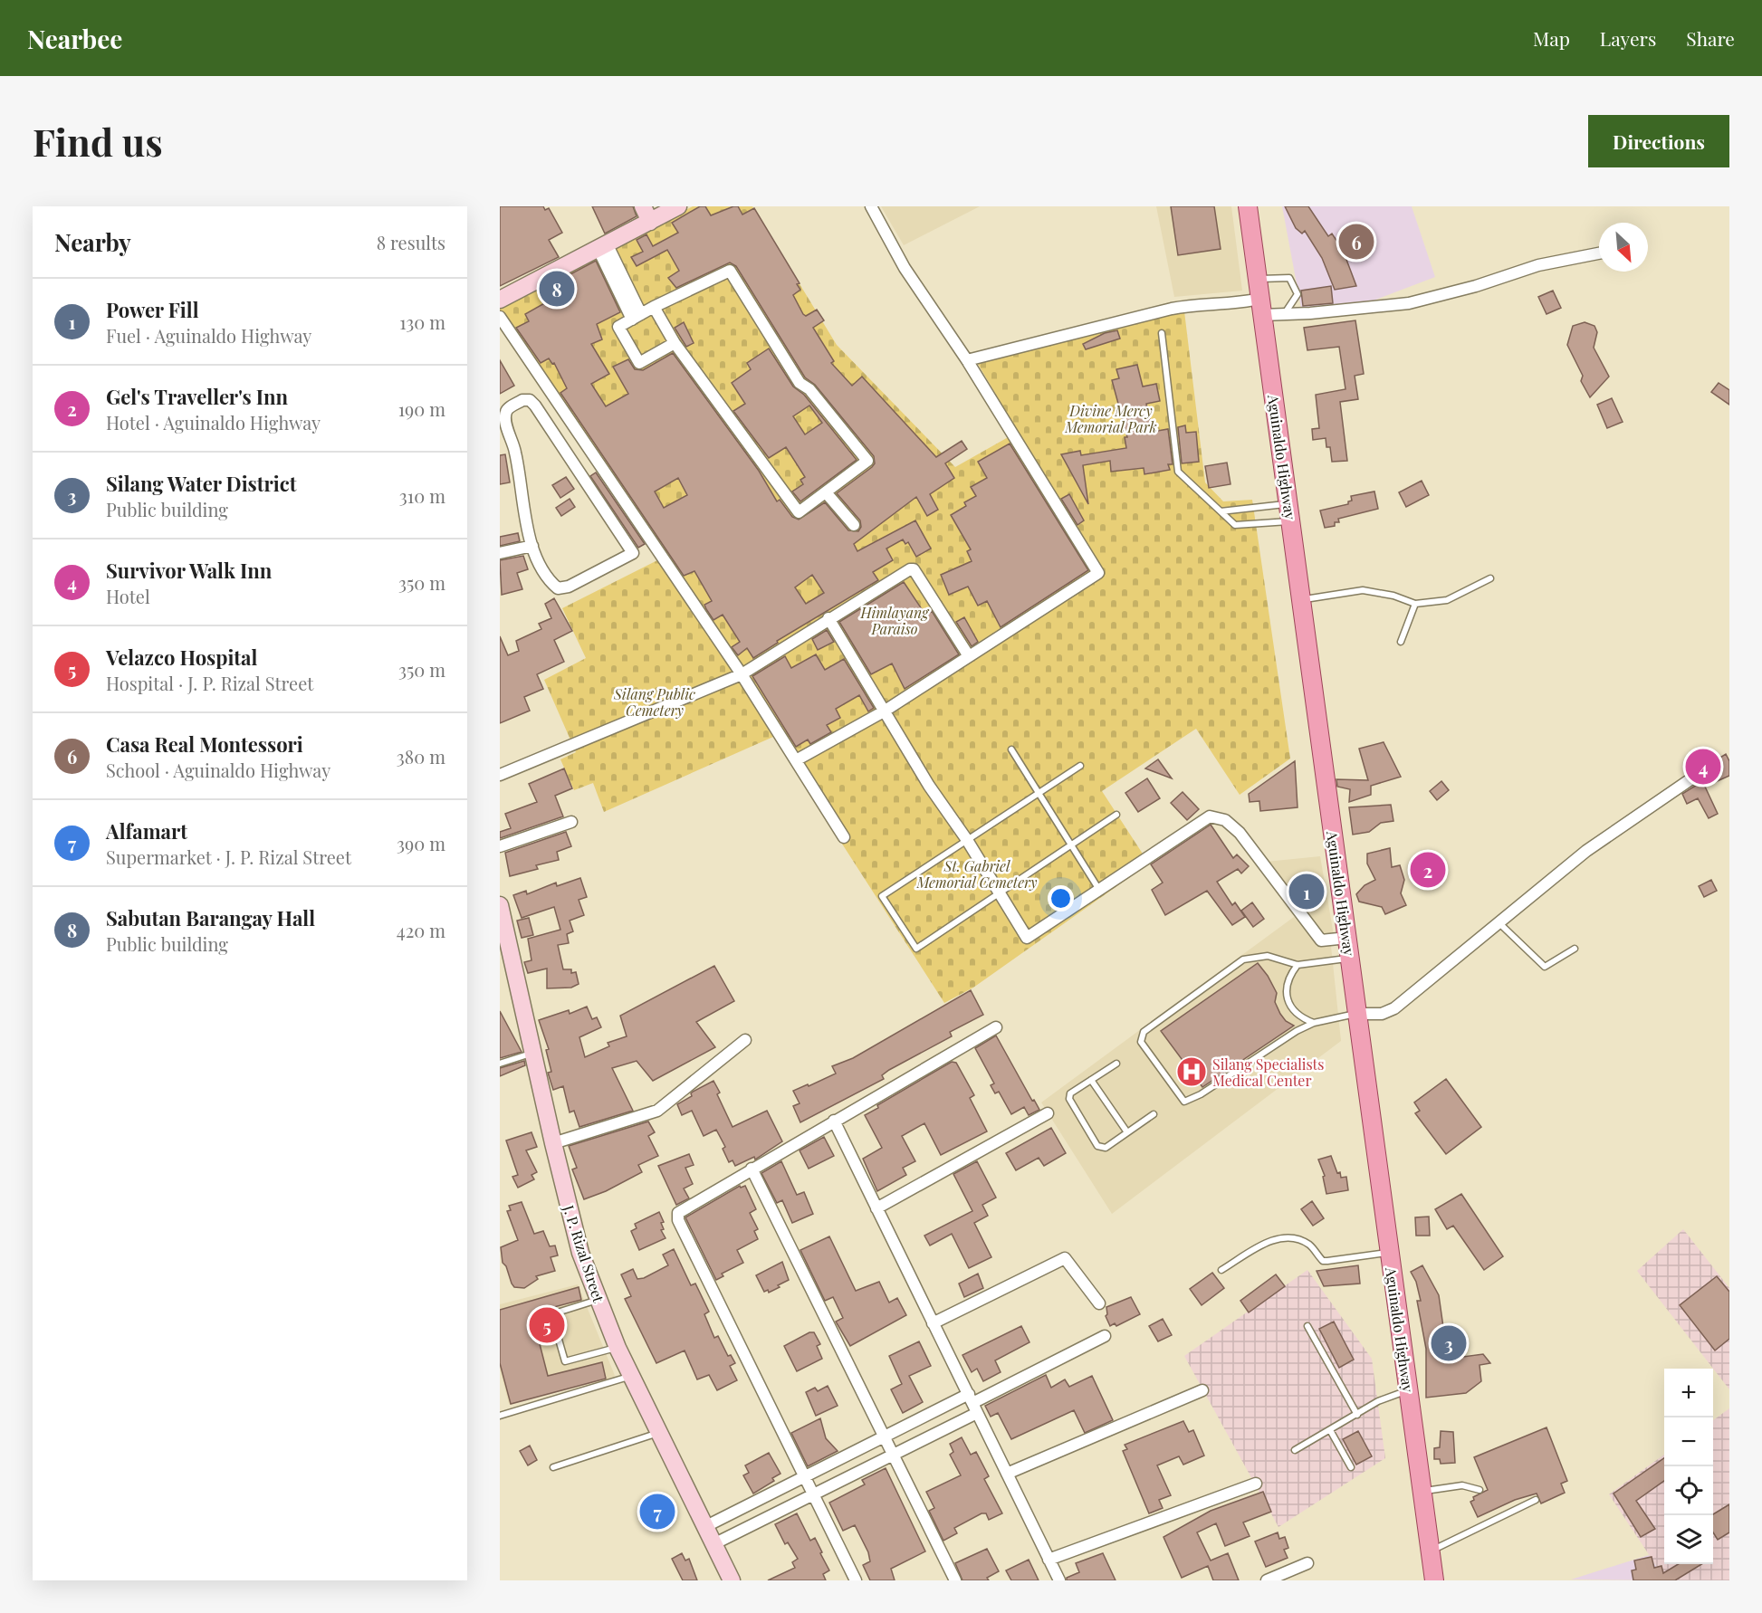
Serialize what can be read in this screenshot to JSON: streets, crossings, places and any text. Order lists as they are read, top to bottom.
{
  "streets": {
    "main road": ["Aguinaldo Highway", "J. P. Rizal Street"]
  },
  "parks": [
    "Divine Mercy Memorial Park",
    "Himlayang Paraiso",
    "Silang Public Cemetery",
    "St. Gabriel Memorial Cemetery"
  ],
  "places": {
    "hospital": ["Silang Specialists Medical Center"]
  },
  "north": "bottom right",
  "page": {
    "header": "Nearbee",
    "nav": ["Map", "Layers", "Share"],
    "buttons": "Directions",
    "title": "Find us",
    "heading": ["Nearby", "8 results"],
    "pins": [
      "6",
      "8",
      "4",
      "2",
      "1",
      "5",
      "3",
      "7"
    ],
    "list": [
      {
        "mark": "1",
        "name": "Power Fill",
        "note": "Fuel · Aguinaldo Highway",
        "value": "130 m"
      },
      {
        "mark": "2",
        "name": "Gel's Traveller's Inn",
        "note": "Hotel · Aguinaldo Highway",
        "value": "190 m"
      },
      {
        "mark": "3",
        "name": "Silang Water District",
        "note": "Public building",
        "value": "310 m"
      },
      {
        "mark": "4",
        "name": "Survivor Walk Inn",
        "note": "Hotel",
        "value": "350 m"
      },
      {
        "mark": "5",
        "name": "Velazco Hospital",
        "note": "Hospital · J. P. Rizal Street",
        "value": "350 m"
      },
      {
        "mark": "6",
        "name": "Casa Real Montessori",
        "note": "School · Aguinaldo Highway",
        "value": "380 m"
      },
      {
        "mark": "7",
        "name": "Alfamart",
        "note": "Supermarket · J. P. Rizal Street",
        "value": "390 m"
      },
      {
        "mark": "8",
        "name": "Sabutan Barangay Hall",
        "note": "Public building",
        "value": "420 m"
      }
    ],
    "map_buttons": ["+", "−"]
  }
}
